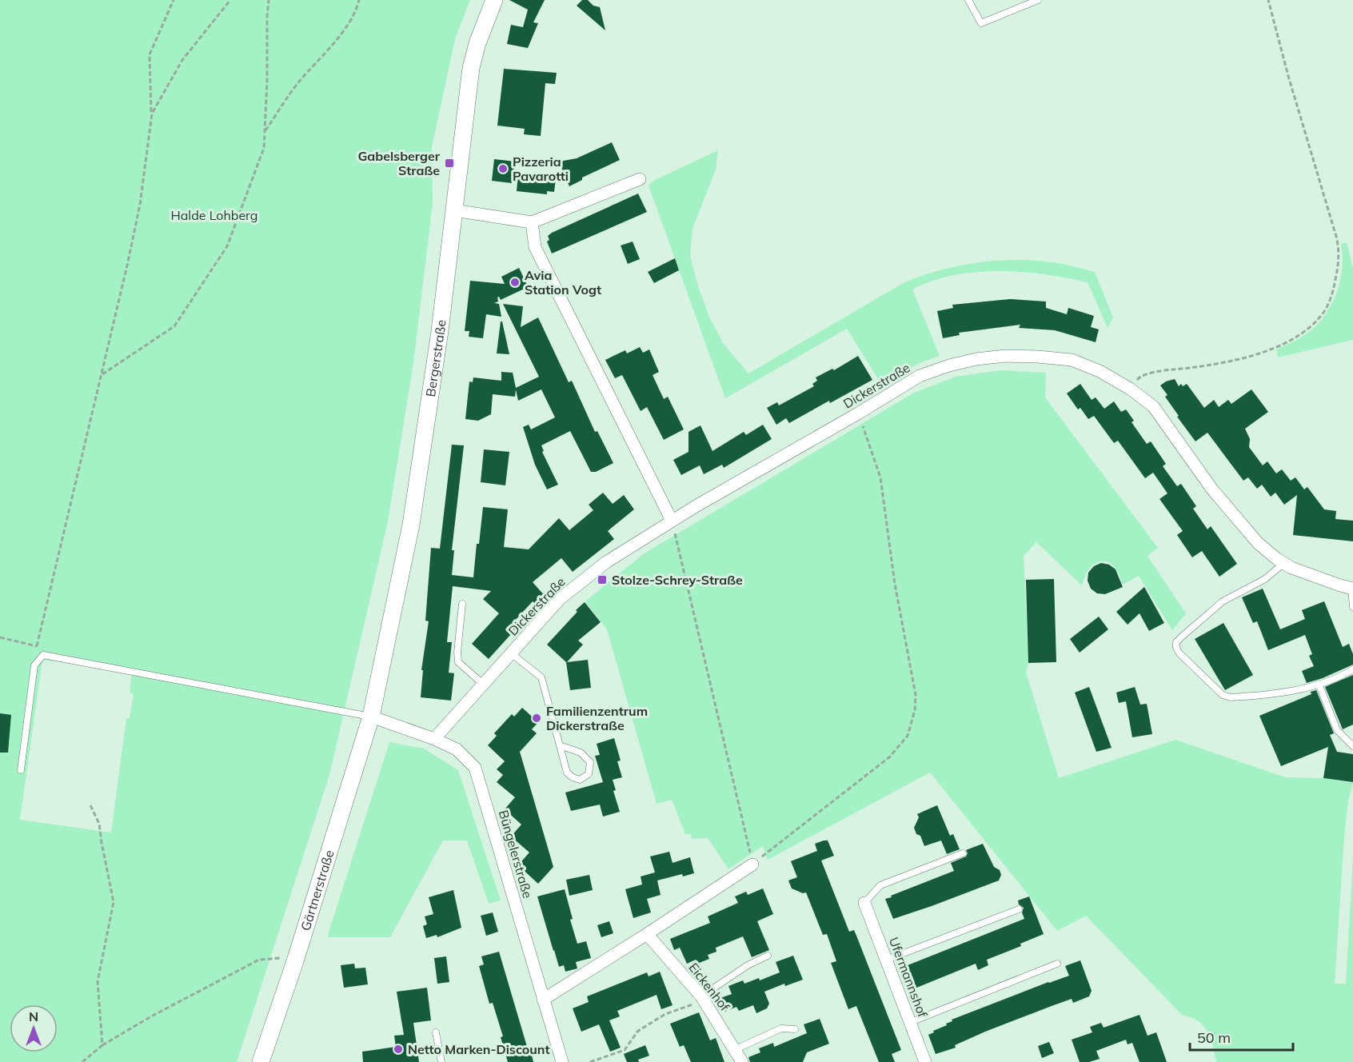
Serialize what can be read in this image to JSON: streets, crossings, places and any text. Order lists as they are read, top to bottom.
{
  "streets": {
    "main road": ["Bergerstraße", "Gärtnerstraße"],
    "street": [
      "Dickerstraße",
      "Büngelerstraße",
      "Ufermannshof",
      "Eickenhof"
    ]
  },
  "crossings": [
    ["Bergerstraße", "Büngelerstraße"],
    ["Bergerstraße", "Gärtnerstraße"],
    ["Dickerstraße", "Büngelerstraße"],
    ["Büngelerstraße", "Gärtnerstraße"]
  ],
  "parks": ["Halde Lohberg"],
  "places": {
    "transit": ["Gabelsberger Straße", "Stolze-Schrey-Straße"],
    "other": [
      "Pizzeria Pavarotti",
      "Avia Station Vogt",
      "Familienzentrum Dickerstraße",
      "Netto Marken-Discount"
    ]
  },
  "scale_bar": "50 m",
  "north": "top"
}
